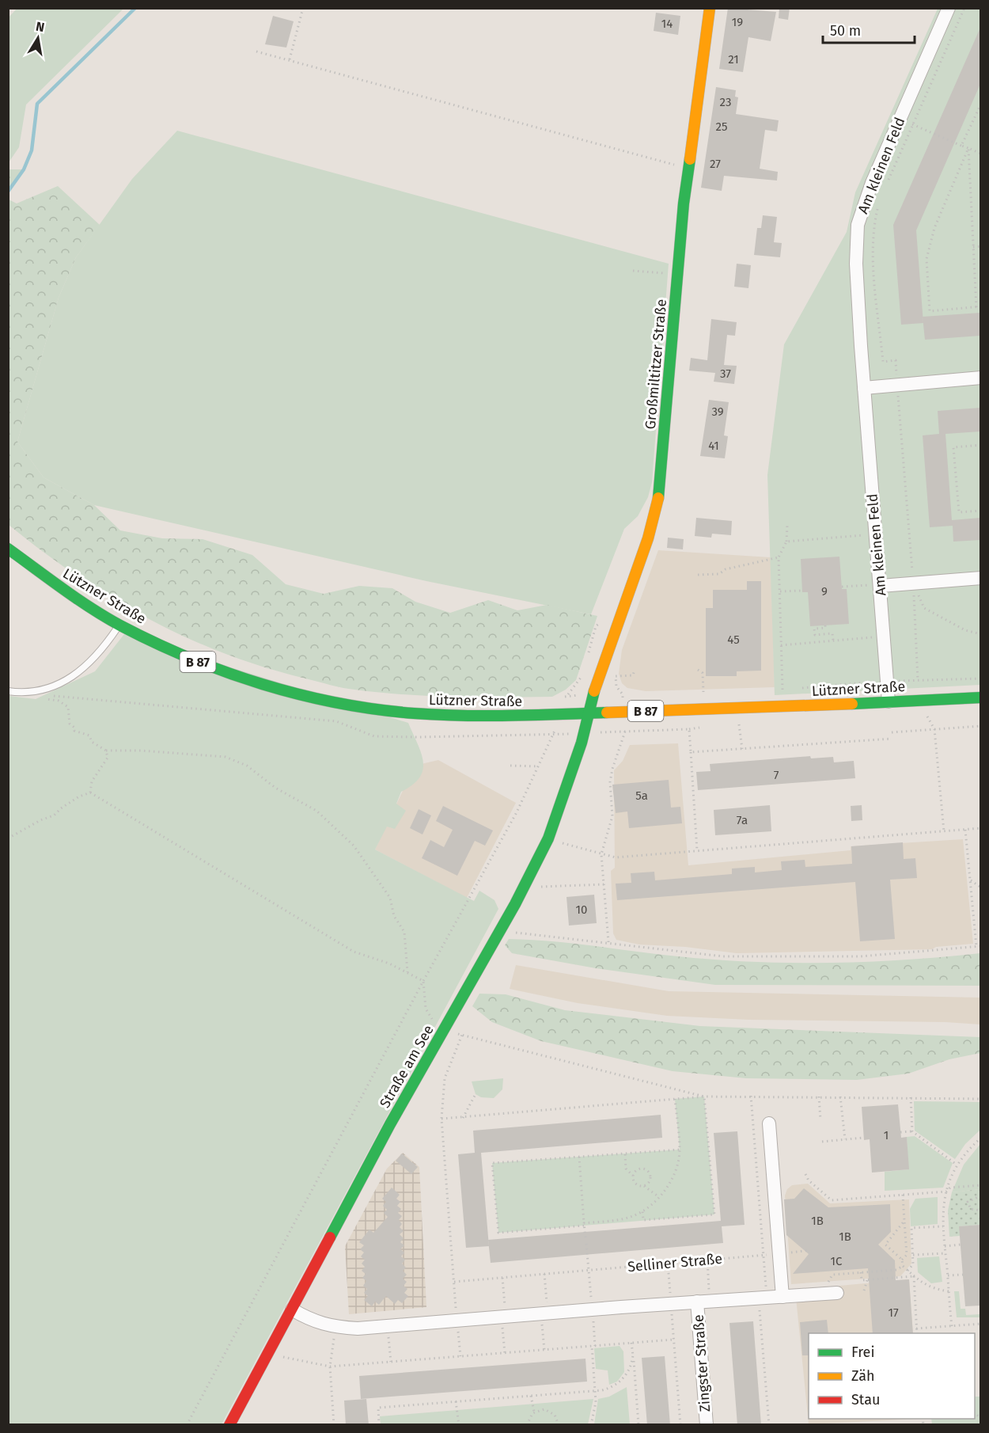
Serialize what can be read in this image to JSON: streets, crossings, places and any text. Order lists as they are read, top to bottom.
{
  "streets": {
    "main road": [
      "Großmiltitzer Straße",
      "Lützner Straße",
      "B 87",
      "Straße am See"
    ],
    "street": ["Am kleinen Feld", "Zingster Straße"],
    "path": ["Selliner Straße"]
  },
  "crossings": [
    ["Am kleinen Feld", "Lützner Straße"],
    ["Großmiltitzer Straße", "Lützner Straße"],
    ["Großmiltitzer Straße", "Straße am See"],
    ["Lützner Straße", "Straße am See"],
    ["Selliner Straße", "Zingster Straße"]
  ],
  "house_numbers": [
    "19",
    "14",
    "21",
    "23",
    "25",
    "27",
    "37",
    "39",
    "41",
    "9",
    "45",
    "7",
    "5a",
    "7a",
    "10",
    "1",
    "1B",
    "1B",
    "1C",
    "17"
  ],
  "legend": ["Frei", "Zäh", "Stau"],
  "scale_bar": "50 m",
  "north": "top"
}
